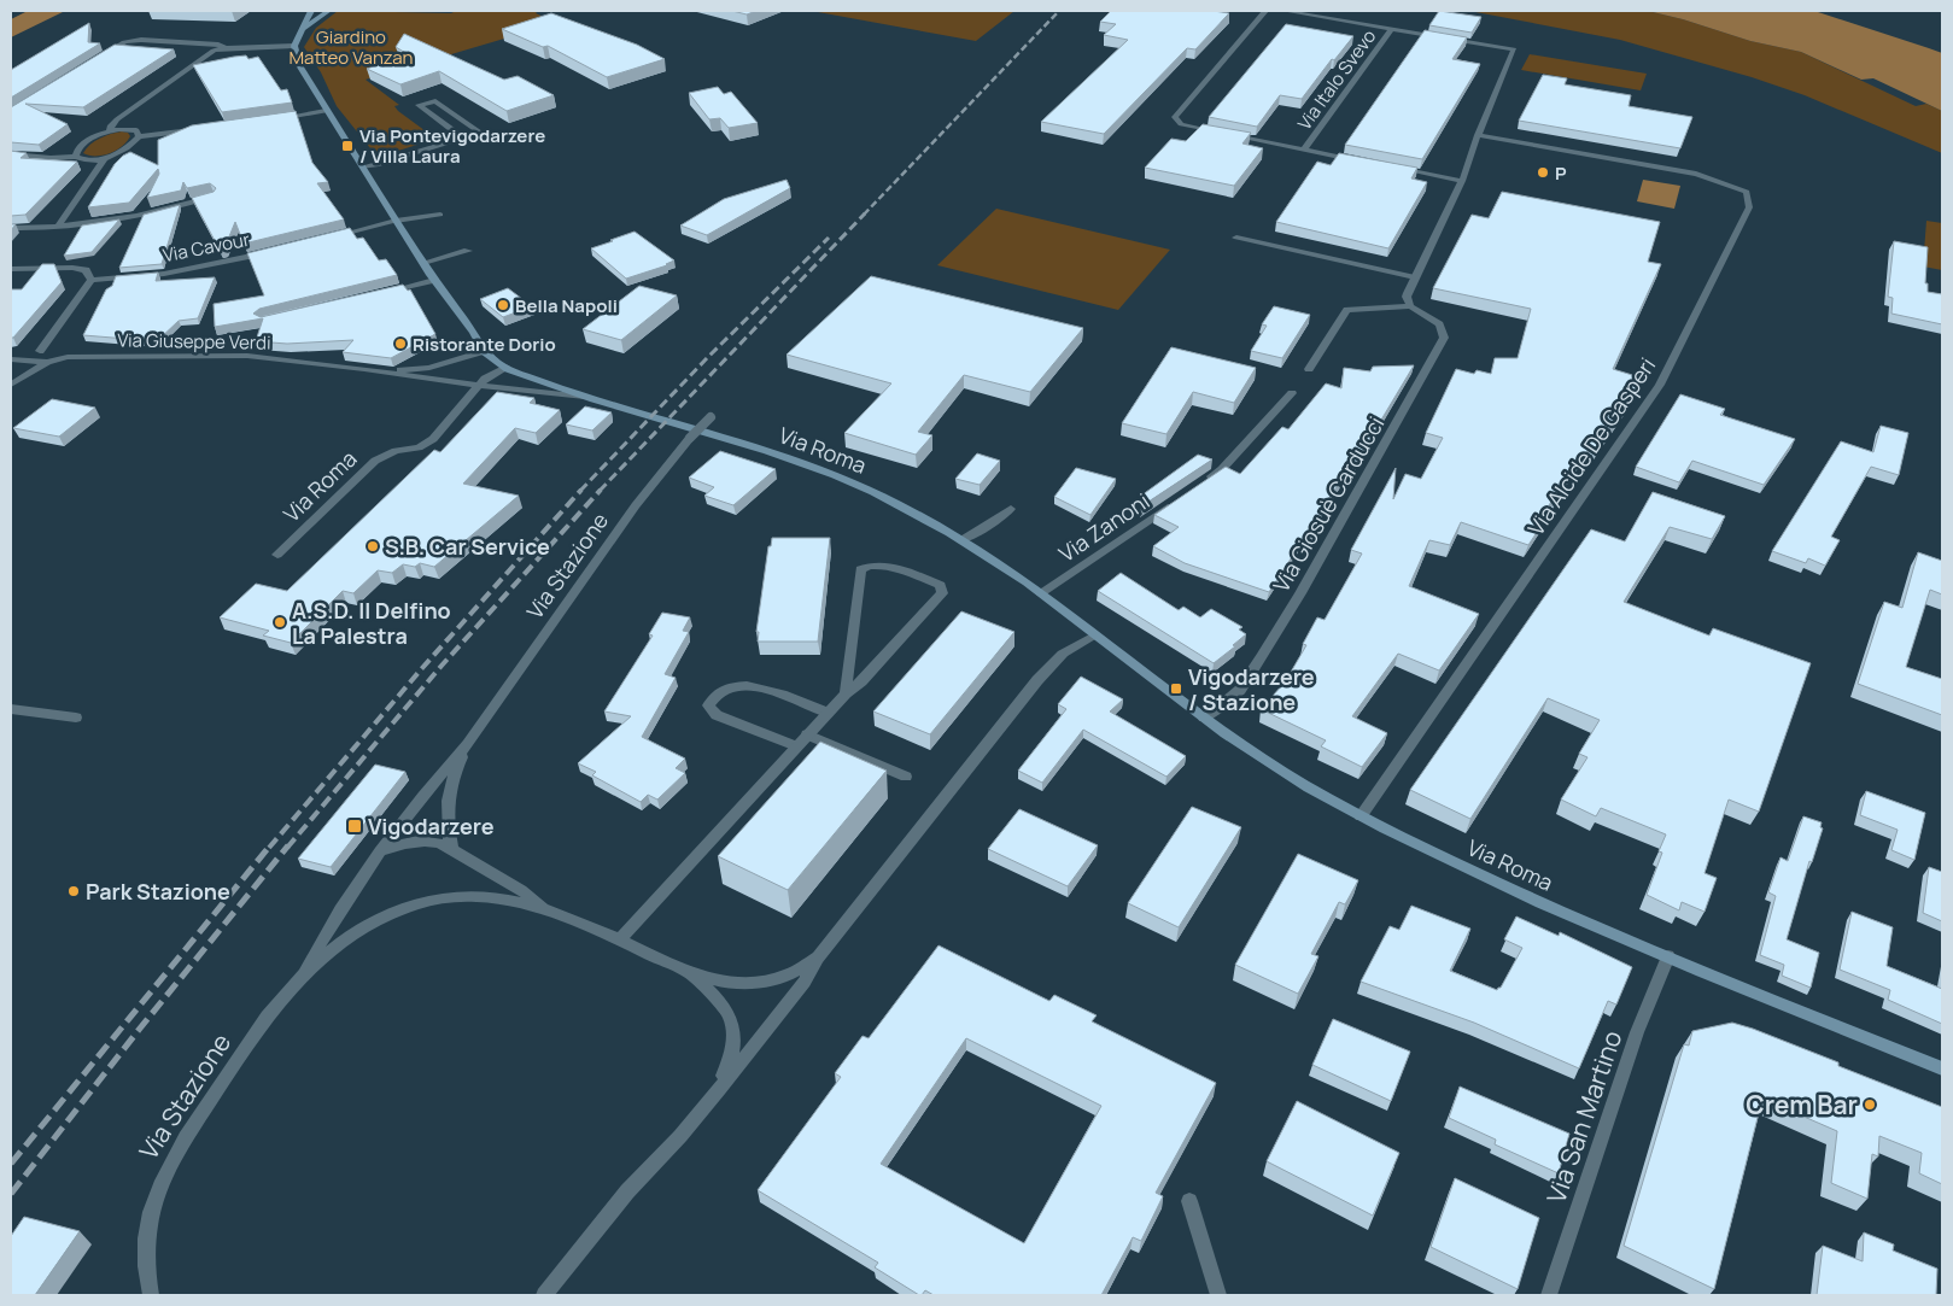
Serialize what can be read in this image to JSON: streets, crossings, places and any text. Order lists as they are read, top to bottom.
{
  "streets": {
    "main road": ["Via Roma"],
    "street": [
      "Via Italo Svevo",
      "Via Cavour",
      "Via Giuseppe Verdi",
      "Via Alcide De Gasperi",
      "Via Giosuè Carducci",
      "Via Zanoni",
      "Via Stazione",
      "Via San Martino"
    ]
  },
  "crossings": [
    ["Via Giuseppe Verdi", "Via Roma"],
    ["Via Alcide De Gasperi", "Via Roma"],
    ["Via Roma", "Via Giosuè Carducci"],
    ["Via Roma", "Via Zanoni"],
    ["Via Roma", "Via San Martino"]
  ],
  "parks": ["Giardino Matteo Vanzan"],
  "places": {
    "transit": ["Via Pontevigodarzere / Villa Laura", "Vigodarzere / Stazione", "Vigodarzere"],
    "other": [
      "P",
      "Bella Napoli",
      "Ristorante Dorio",
      "S.B. Car Service",
      "A.S.D. Il Delfino La Palestra",
      "Park Stazione",
      "Crem Bar"
    ]
  }
}
